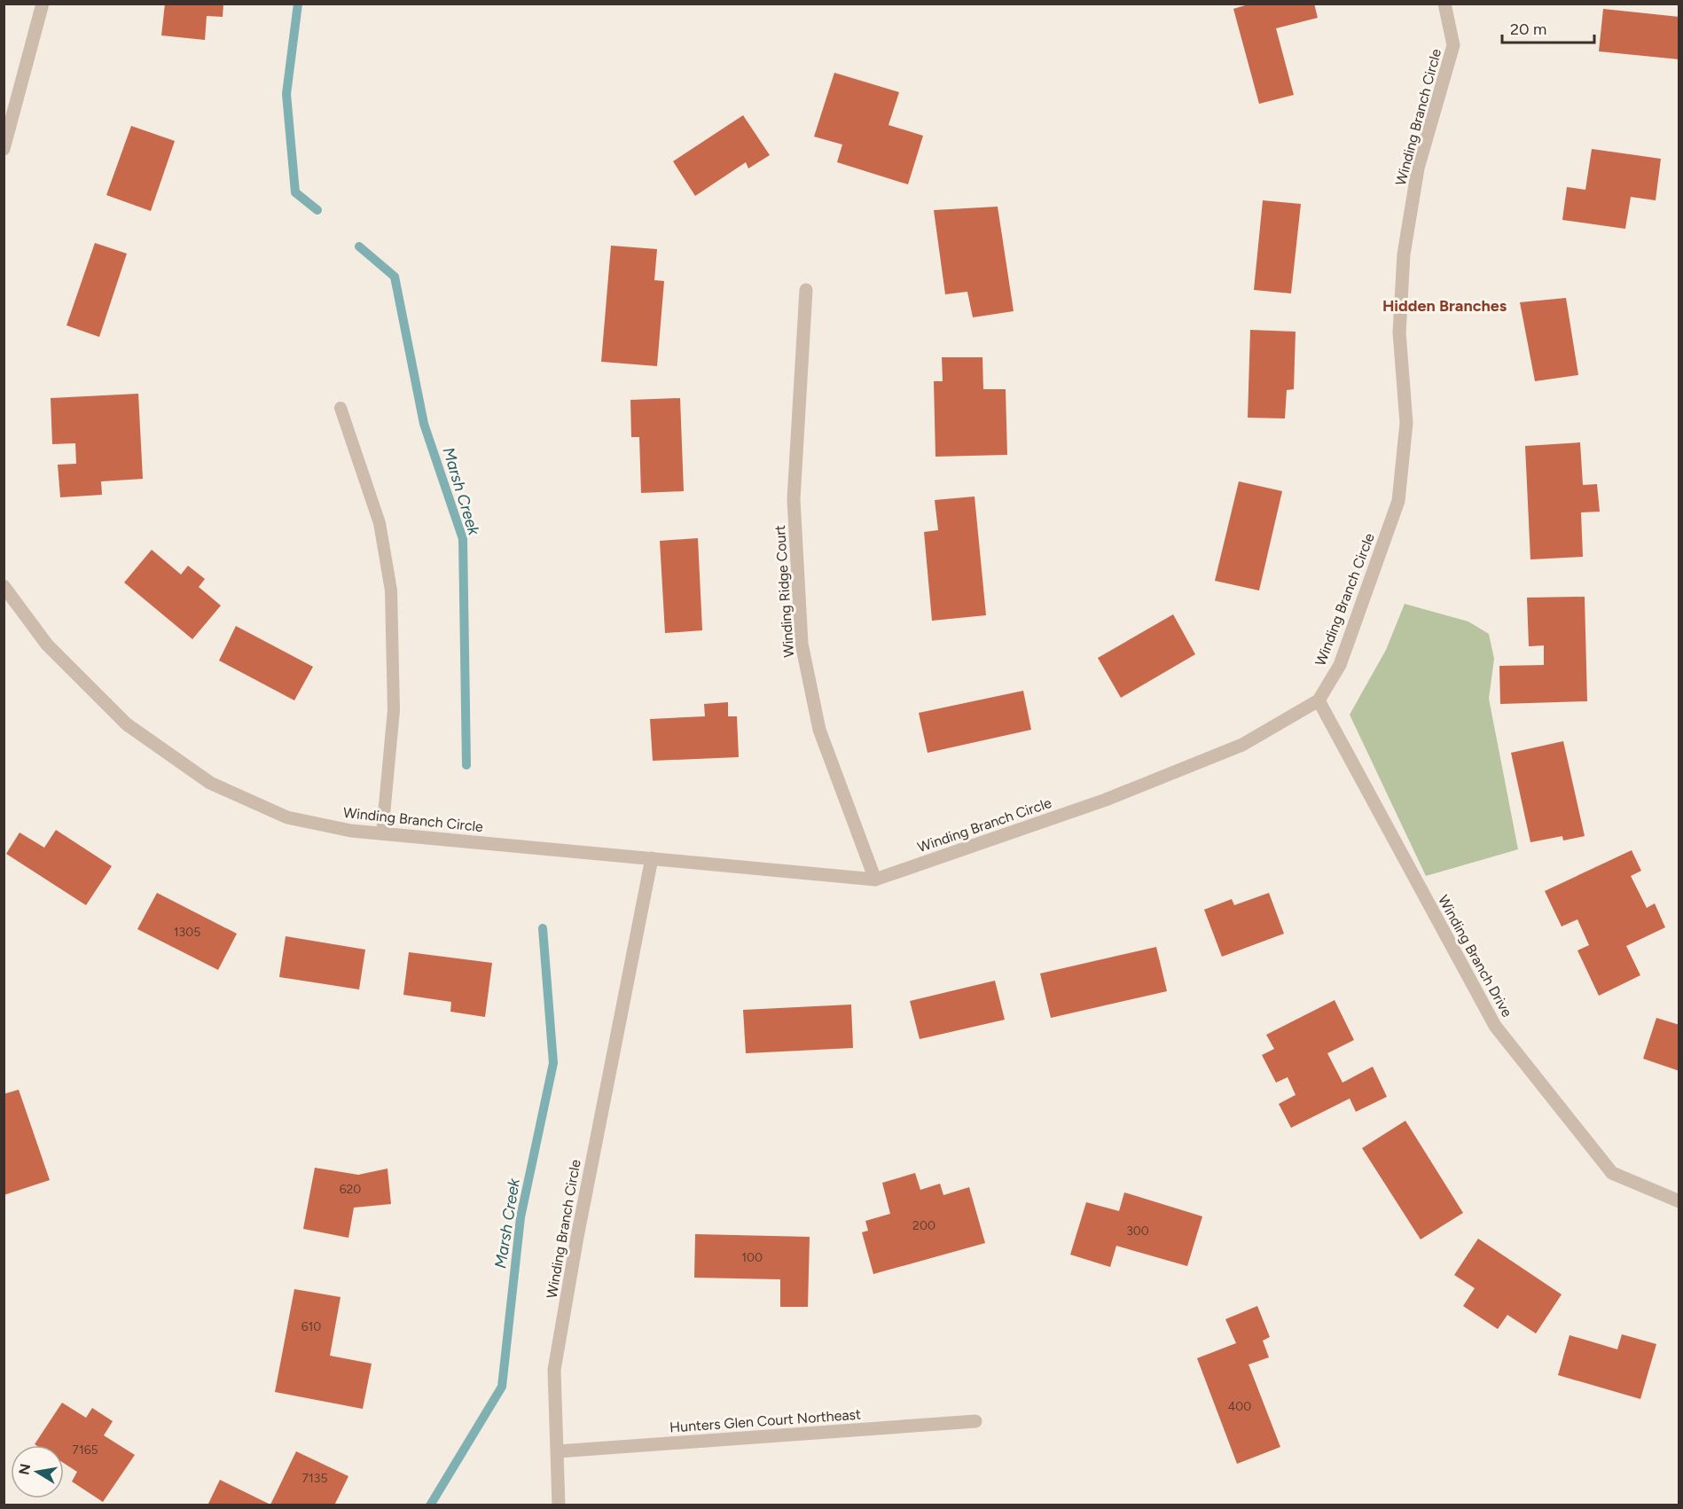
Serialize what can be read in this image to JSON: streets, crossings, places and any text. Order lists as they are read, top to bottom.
{
  "streets": {
    "street": [
      "Winding Branch Circle",
      "Winding Ridge Court",
      "Winding Branch Drive",
      "Hunters Glen Court Northeast"
    ]
  },
  "crossings": [
    ["Winding Branch Circle", "Winding Ridge Court"],
    ["Winding Branch Circle", "Winding Branch Drive"],
    ["Winding Branch Circle", "Hunters Glen Court Northeast"]
  ],
  "districts": ["Hidden Branches"],
  "water": ["Marsh Creek"],
  "house_numbers": [
    "1305",
    "620",
    "200",
    "300",
    "100",
    "610",
    "400",
    "7165",
    "7135"
  ],
  "scale_bar": "20 m",
  "north": "left"
}
